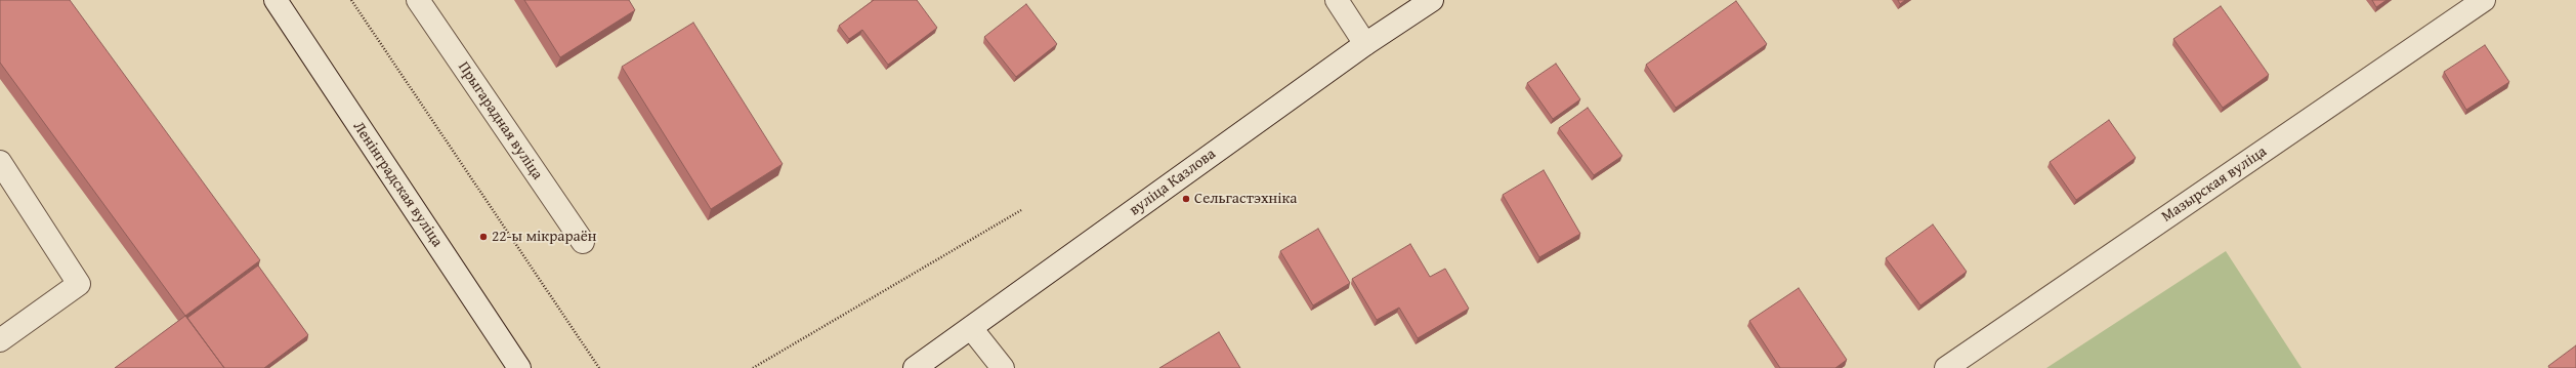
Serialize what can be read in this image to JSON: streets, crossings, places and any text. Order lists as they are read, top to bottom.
{
  "streets": {
    "main road": [
      "Прыгарадная вуліца",
      "вуліца Казлова",
      "Ленінградская вуліца",
      "Мазырская вуліца"
    ]
  },
  "places": ["Сельгастэхніка", "22-ы мікрараён"]
}
